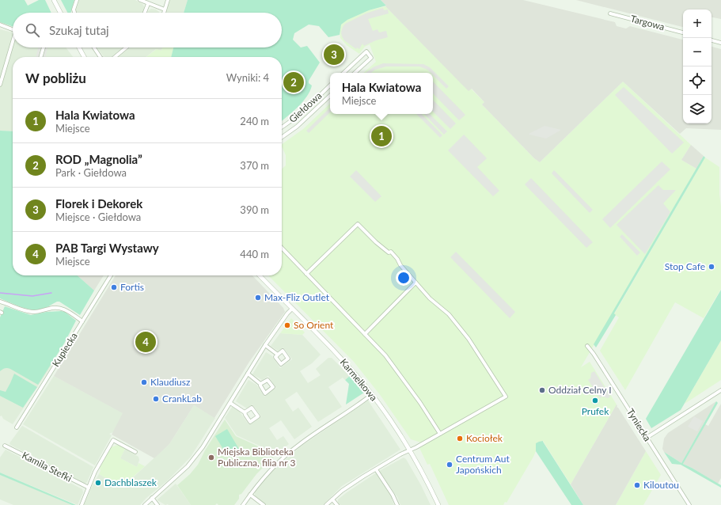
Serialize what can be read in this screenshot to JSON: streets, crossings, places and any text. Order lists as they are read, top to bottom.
{
  "streets": {
    "street": [
      "Targowa",
      "Giełdowa",
      "Kupiecka",
      "Karmelkowa",
      "Tyniecka",
      "Kamila Stefki"
    ]
  },
  "places": [
    "Stop Cafe",
    "Fortis",
    "Max-Fliz Outlet",
    "So Orient",
    "Klaudiusz",
    "Oddział Celny I",
    "CrankLab",
    "Prufek",
    "Kociołek",
    "Miejska Biblioteka Publiczna, filia nr 3",
    "Centrum Aut Japońskich",
    "Dachblaszek",
    "Kiloutou"
  ],
  "page": {
    "map_buttons": ["+", "−"],
    "search": "Szukaj tutaj",
    "pins": [
      "3",
      "2",
      "1",
      "4"
    ],
    "heading": ["W pobliżu", "Wyniki: 4"],
    "popup": ["Hala Kwiatowa", "Miejsce"],
    "list": [
      {
        "mark": "1",
        "name": "Hala Kwiatowa",
        "note": "Miejsce",
        "value": "240 m"
      },
      {
        "mark": "2",
        "name": "ROD „Magnolia”",
        "note": "Park · Giełdowa",
        "value": "370 m"
      },
      {
        "mark": "3",
        "name": "Florek i Dekorek",
        "note": "Miejsce · Giełdowa",
        "value": "390 m"
      },
      {
        "mark": "4",
        "name": "PAB Targi Wystawy",
        "note": "Miejsce",
        "value": "440 m"
      }
    ]
  }
}
